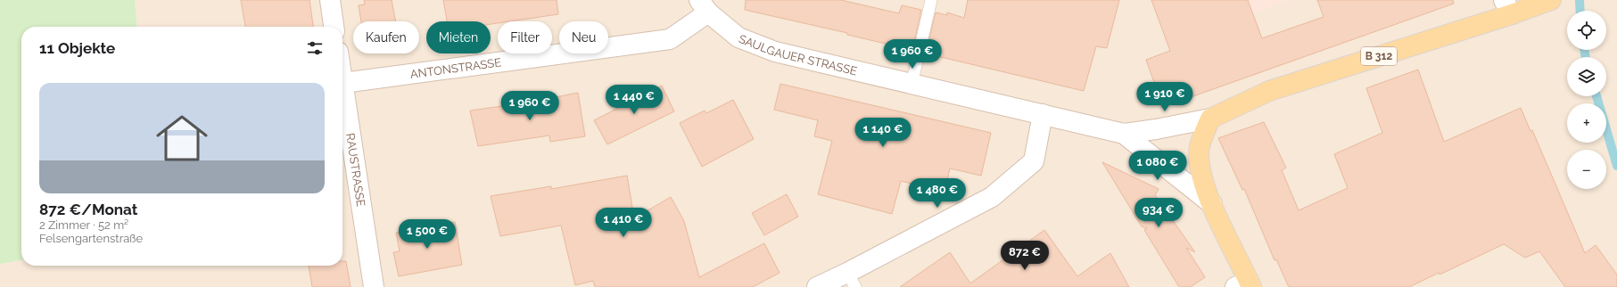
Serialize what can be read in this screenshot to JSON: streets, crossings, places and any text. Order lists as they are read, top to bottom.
{
  "streets": {
    "main road": ["B 312"],
    "street": ["SAULGAUER STRASSE", "ANTONSTRASSE", "RAUSTRASSE"]
  },
  "crossings": [
    ["SAULGAUER STRASSE", "ANTONSTRASSE"],
    ["ANTONSTRASSE", "RAUSTRASSE"]
  ],
  "page": {
    "map_buttons": ["+", "−"],
    "chip": [
      "Kaufen",
      "Mieten",
      "Filter",
      "Neu"
    ],
    "heading": "11 Objekte",
    "price": [
      "1 960 €",
      "1 910 €",
      "1 440 €",
      "1 960 €",
      "1 140 €",
      "1 080 €",
      "1 480 €",
      "934 €",
      "1 410 €",
      "1 500 €",
      "872 €"
    ],
    "list": [
      {
        "name": "872 €/Monat",
        "note": "2 Zimmer · 52 m² · Felsengartenstraße"
      }
    ]
  }
}
